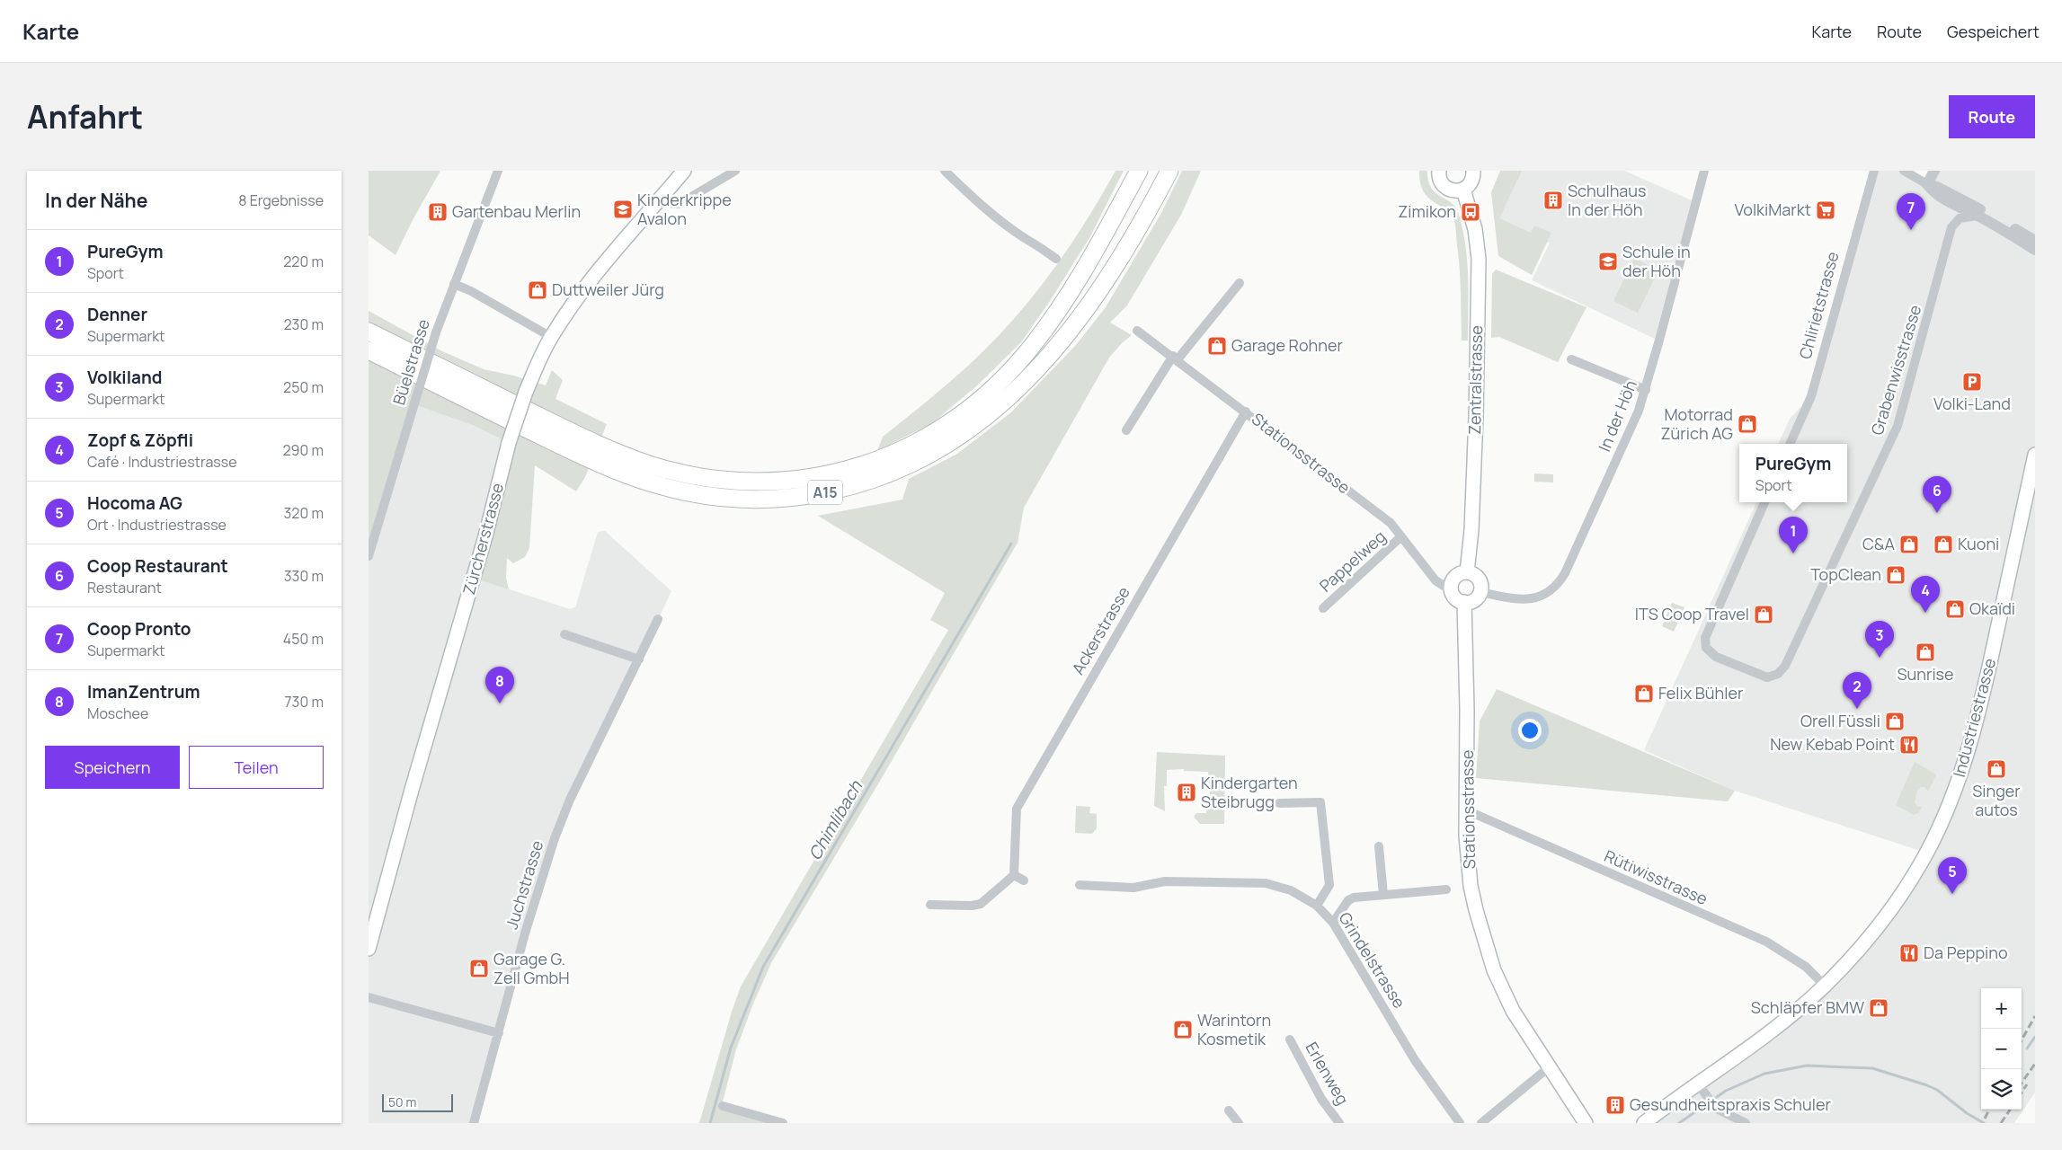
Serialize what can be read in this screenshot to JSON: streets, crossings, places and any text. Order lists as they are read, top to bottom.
{
  "streets": {
    "highway": ["A15"],
    "main road": [
      "Zentralstrasse",
      "Stationsstrasse",
      "Zürcherstrasse",
      "Industriestrasse"
    ],
    "street": [
      "Chlirietstrasse",
      "Büelstrasse",
      "Grabenwisstrasse",
      "In der Höh",
      "Pappelweg",
      "Ackerstrasse",
      "Rütiwisstrasse",
      "Juchstrasse",
      "Grindelstrasse",
      "Erlenweg"
    ]
  },
  "crossings": [
    ["Zentralstrasse", "In der Höh"],
    ["Zentralstrasse", "Stationsstrasse"],
    ["In der Höh", "Stationsstrasse"],
    ["Stationsstrasse", "Pappelweg"],
    ["Stationsstrasse", "Ackerstrasse"],
    ["Stationsstrasse", "Rütiwisstrasse"],
    ["Industriestrasse", "Rütiwisstrasse"]
  ],
  "water": ["Chimlibach"],
  "places": {
    "building": [
      "Schulhaus In der Höh",
      "Gartenbau Merlin",
      "Kindergarten Steibrugg",
      "Gesundheitspraxis Schuler"
    ],
    "school or university": ["Kinderkrippe Avalon", "Schule in der Höh"],
    "supermarket": ["VolkiMarkt"],
    "bus stop": ["Zimikon"],
    "shop": [
      "Duttweiler Jürg",
      "Garage Rohner",
      "Motorrad Zürich AG",
      "C&A",
      "Kuoni",
      "TopClean",
      "Okaïdi",
      "ITS Coop Travel",
      "Sunrise",
      "Felix Bühler",
      "Orell Füssli",
      "Singer autos",
      "Garage G. Zell GmbH",
      "Schläpfer BMW",
      "Warintorn Kosmetik"
    ],
    "parking": ["Volki-Land"],
    "restaurant": ["New Kebab Point", "Da Peppino"]
  },
  "scale_bar": "50 m",
  "page": {
    "header": "Karte",
    "nav": ["Karte", "Route", "Gespeichert"],
    "title": "Anfahrt",
    "buttons": [
      "Route",
      ["Speichern", "Teilen"]
    ],
    "heading": ["In der Nähe", "8 Ergebnisse"],
    "pins": [
      "7",
      "6",
      "1",
      "4",
      "3",
      "8",
      "2",
      "5"
    ],
    "list": [
      {
        "mark": "1",
        "name": "PureGym",
        "note": "Sport",
        "value": "220 m"
      },
      {
        "mark": "2",
        "name": "Denner",
        "note": "Supermarkt",
        "value": "230 m"
      },
      {
        "mark": "3",
        "name": "Volkiland",
        "note": "Supermarkt",
        "value": "250 m"
      },
      {
        "mark": "4",
        "name": "Zopf & Zöpfli",
        "note": "Café · Industriestrasse",
        "value": "290 m"
      },
      {
        "mark": "5",
        "name": "Hocoma AG",
        "note": "Ort · Industriestrasse",
        "value": "320 m"
      },
      {
        "mark": "6",
        "name": "Coop Restaurant",
        "note": "Restaurant",
        "value": "330 m"
      },
      {
        "mark": "7",
        "name": "Coop Pronto",
        "note": "Supermarkt",
        "value": "450 m"
      },
      {
        "mark": "8",
        "name": "ImanZentrum",
        "note": "Moschee",
        "value": "730 m"
      }
    ],
    "popup": ["PureGym", "Sport"],
    "map_buttons": ["+", "−"],
    "scale": "50 m"
  }
}
